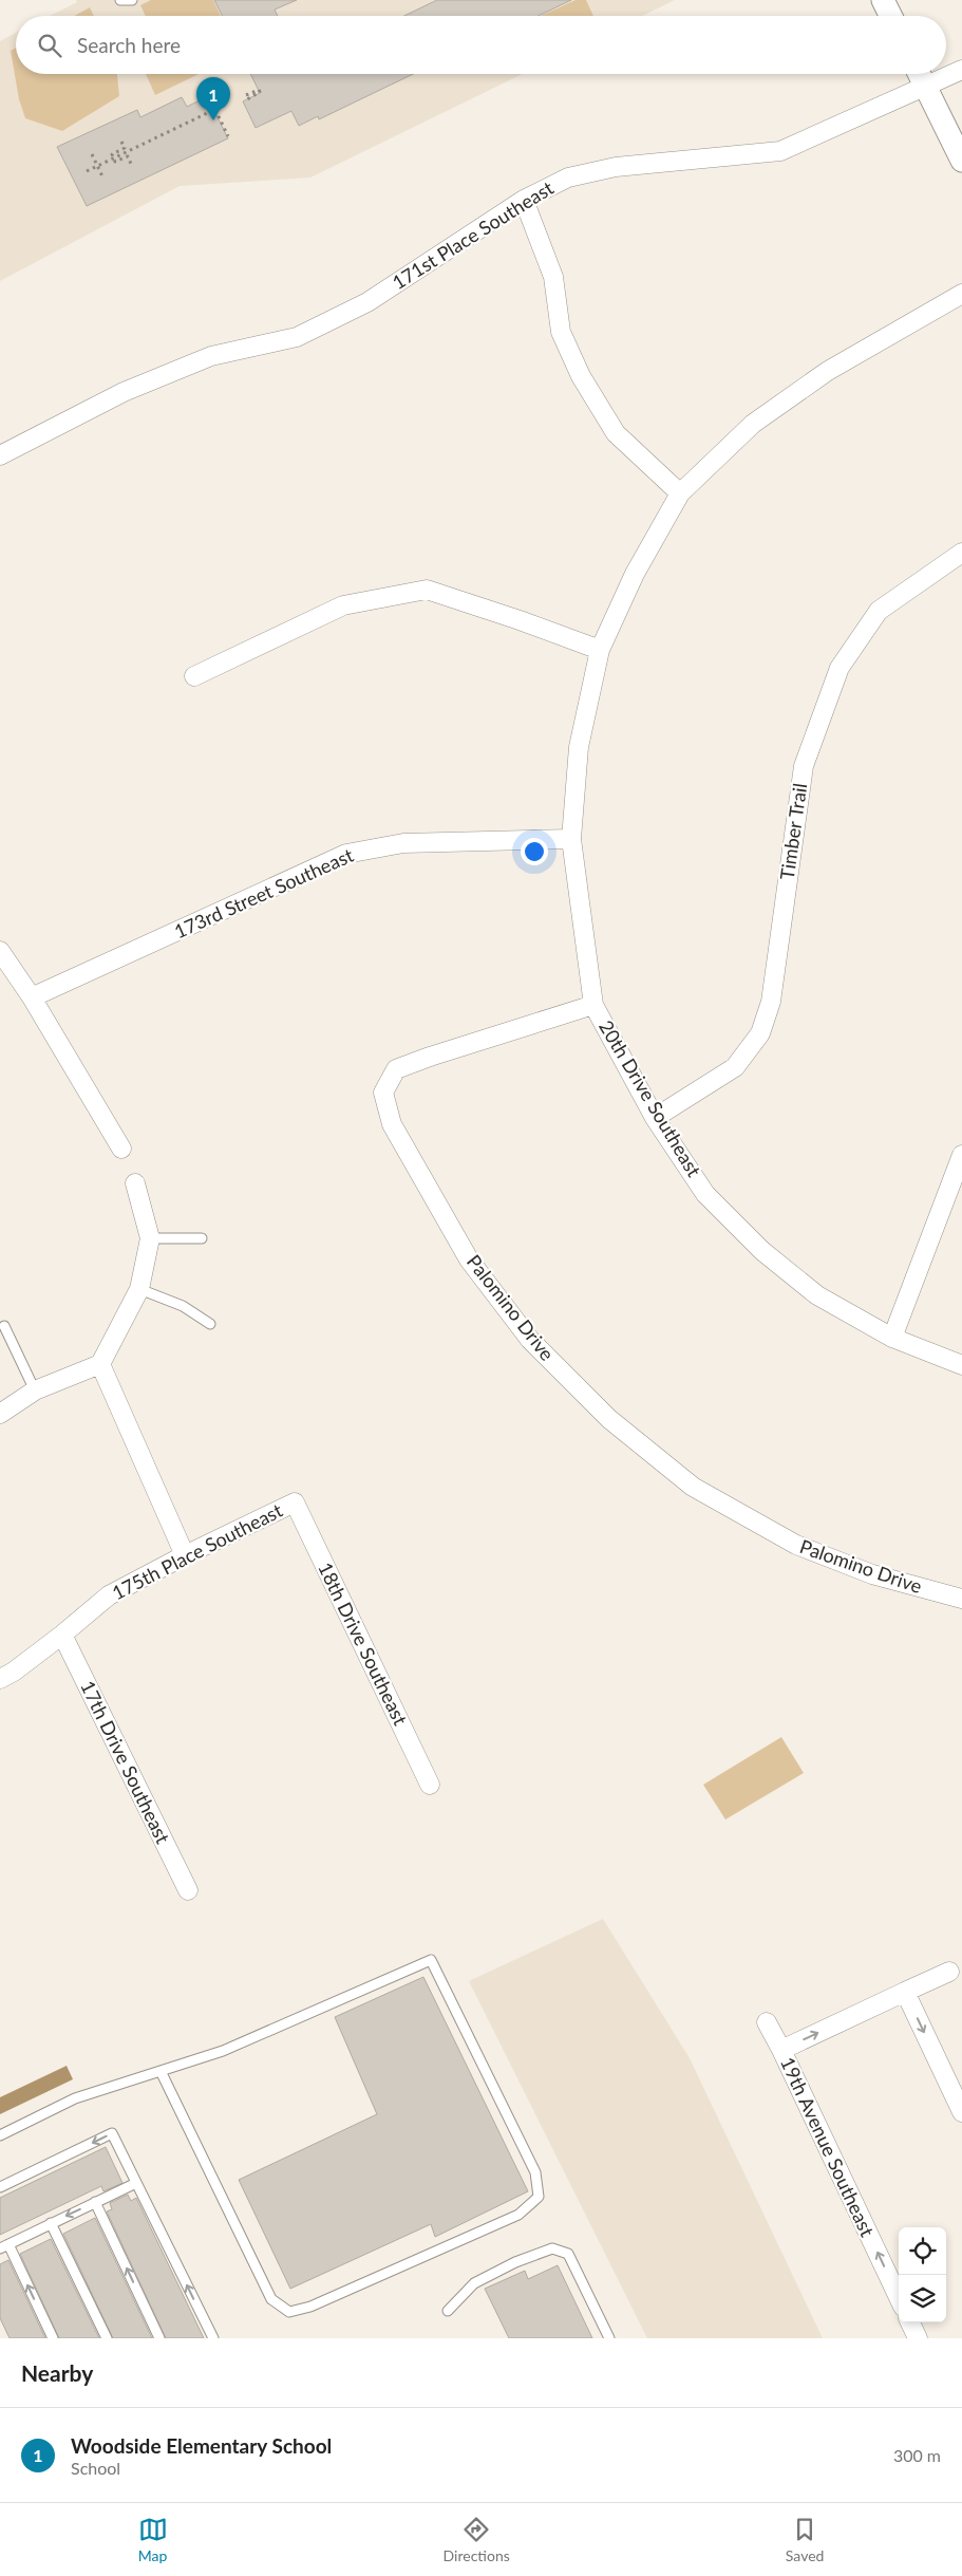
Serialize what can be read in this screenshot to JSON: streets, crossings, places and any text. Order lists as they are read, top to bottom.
{
  "streets": {
    "street": [
      "171st Place Southeast",
      "Timber Trail",
      "173rd Street Southeast",
      "20th Drive Southeast",
      "Palomino Drive",
      "175th Place Southeast",
      "18th Drive Southeast",
      "17th Drive Southeast",
      "19th Avenue Southeast"
    ]
  },
  "crossings": [
    ["Timber Trail", "20th Drive Southeast"],
    ["173rd Street Southeast", "20th Drive Southeast"],
    ["20th Drive Southeast", "Palomino Drive"],
    ["175th Place Southeast", "18th Drive Southeast"],
    ["175th Place Southeast", "17th Drive Southeast"]
  ],
  "page": {
    "search": "Search here",
    "pins": "1",
    "heading": "Nearby",
    "list": [
      {
        "mark": "1",
        "name": "Woodside Elementary School",
        "note": "School",
        "value": "300 m"
      }
    ],
    "nav": ["Map", "Directions", "Saved"]
  }
}
